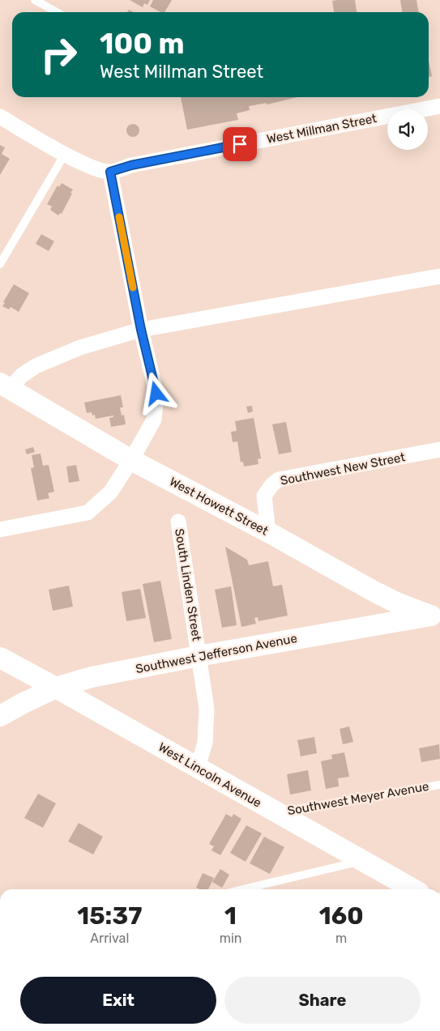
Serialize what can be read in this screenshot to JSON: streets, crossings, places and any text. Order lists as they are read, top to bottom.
{
  "streets": {
    "main road": ["West Howett Street", "Southwest Jefferson Avenue", "West Lincoln Avenue"],
    "street": ["West Millman Street", "Southwest New Street", "South Linden Street"],
    "lane": ["Southwest Meyer Avenue"]
  },
  "crossings": [
    ["Southwest New Street", "West Howett Street"],
    ["West Howett Street", "Southwest Jefferson Avenue"],
    ["South Linden Street", "Southwest Jefferson Avenue"],
    ["South Linden Street", "West Lincoln Avenue"],
    ["Southwest Jefferson Avenue", "West Lincoln Avenue"],
    ["West Lincoln Avenue", "Southwest Meyer Avenue"]
  ],
  "page": {
    "turn": ["100 m", "West Millman Street"],
    "eta": [
      "15:37",
      "Arrival",
      "1",
      "min",
      "160",
      "m"
    ],
    "buttons": ["Exit", "Share"]
  }
}
